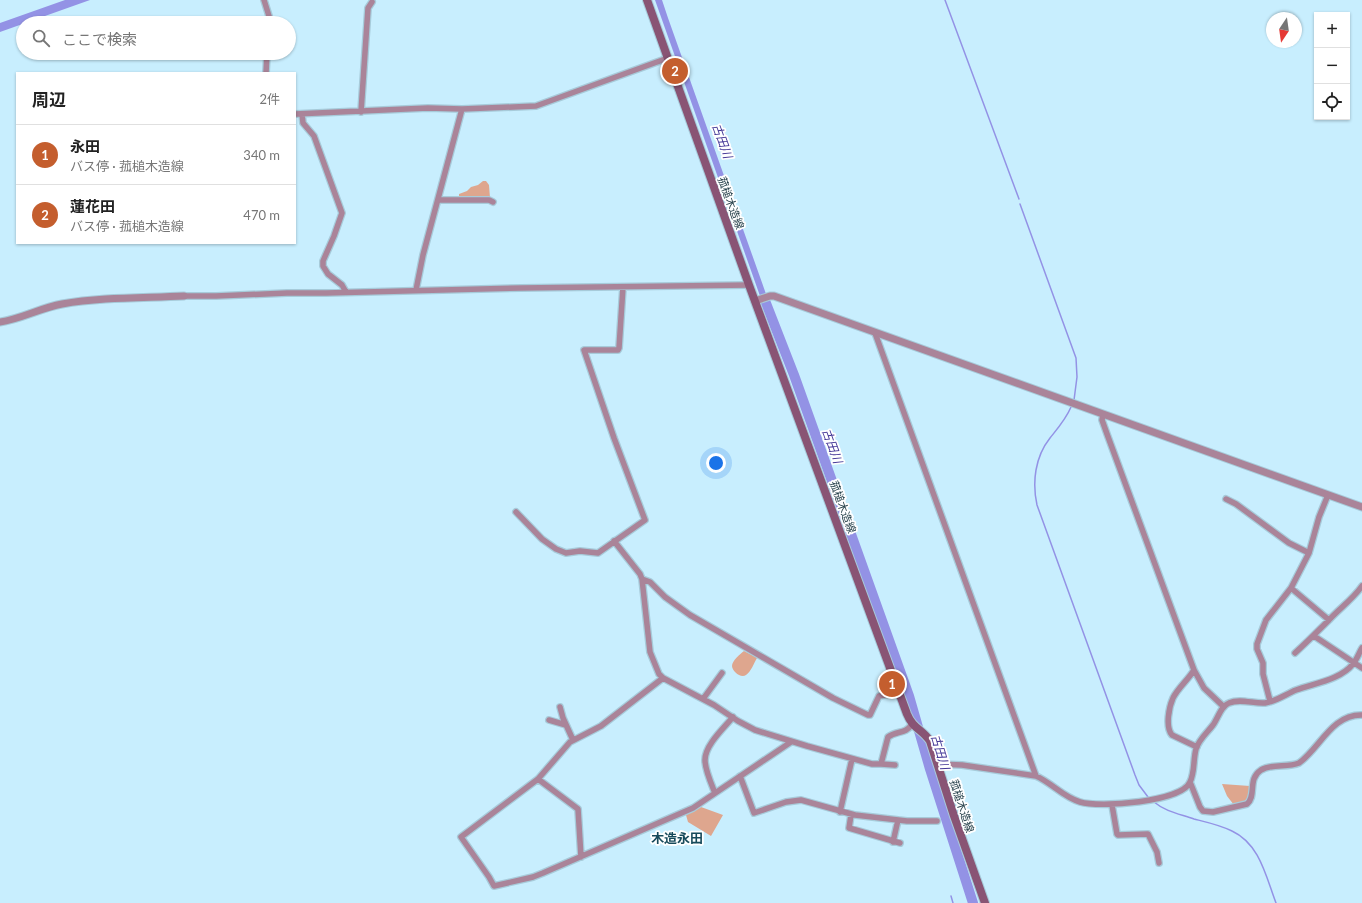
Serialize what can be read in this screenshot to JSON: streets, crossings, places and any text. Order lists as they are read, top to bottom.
{
  "streets": {
    "main road": ["菰槌木造線"]
  },
  "districts": ["木造永田"],
  "water": ["古田川"],
  "north": "bottom",
  "page": {
    "map_buttons": ["+", "−"],
    "search": "ここで検索",
    "pins": ["2", "1"],
    "heading": ["周辺", "2件"],
    "list": [
      {
        "mark": "1",
        "name": "永田",
        "note": "バス停 · 菰槌木造線",
        "value": "340 m"
      },
      {
        "mark": "2",
        "name": "蓮花田",
        "note": "バス停 · 菰槌木造線",
        "value": "470 m"
      }
    ]
  }
}
